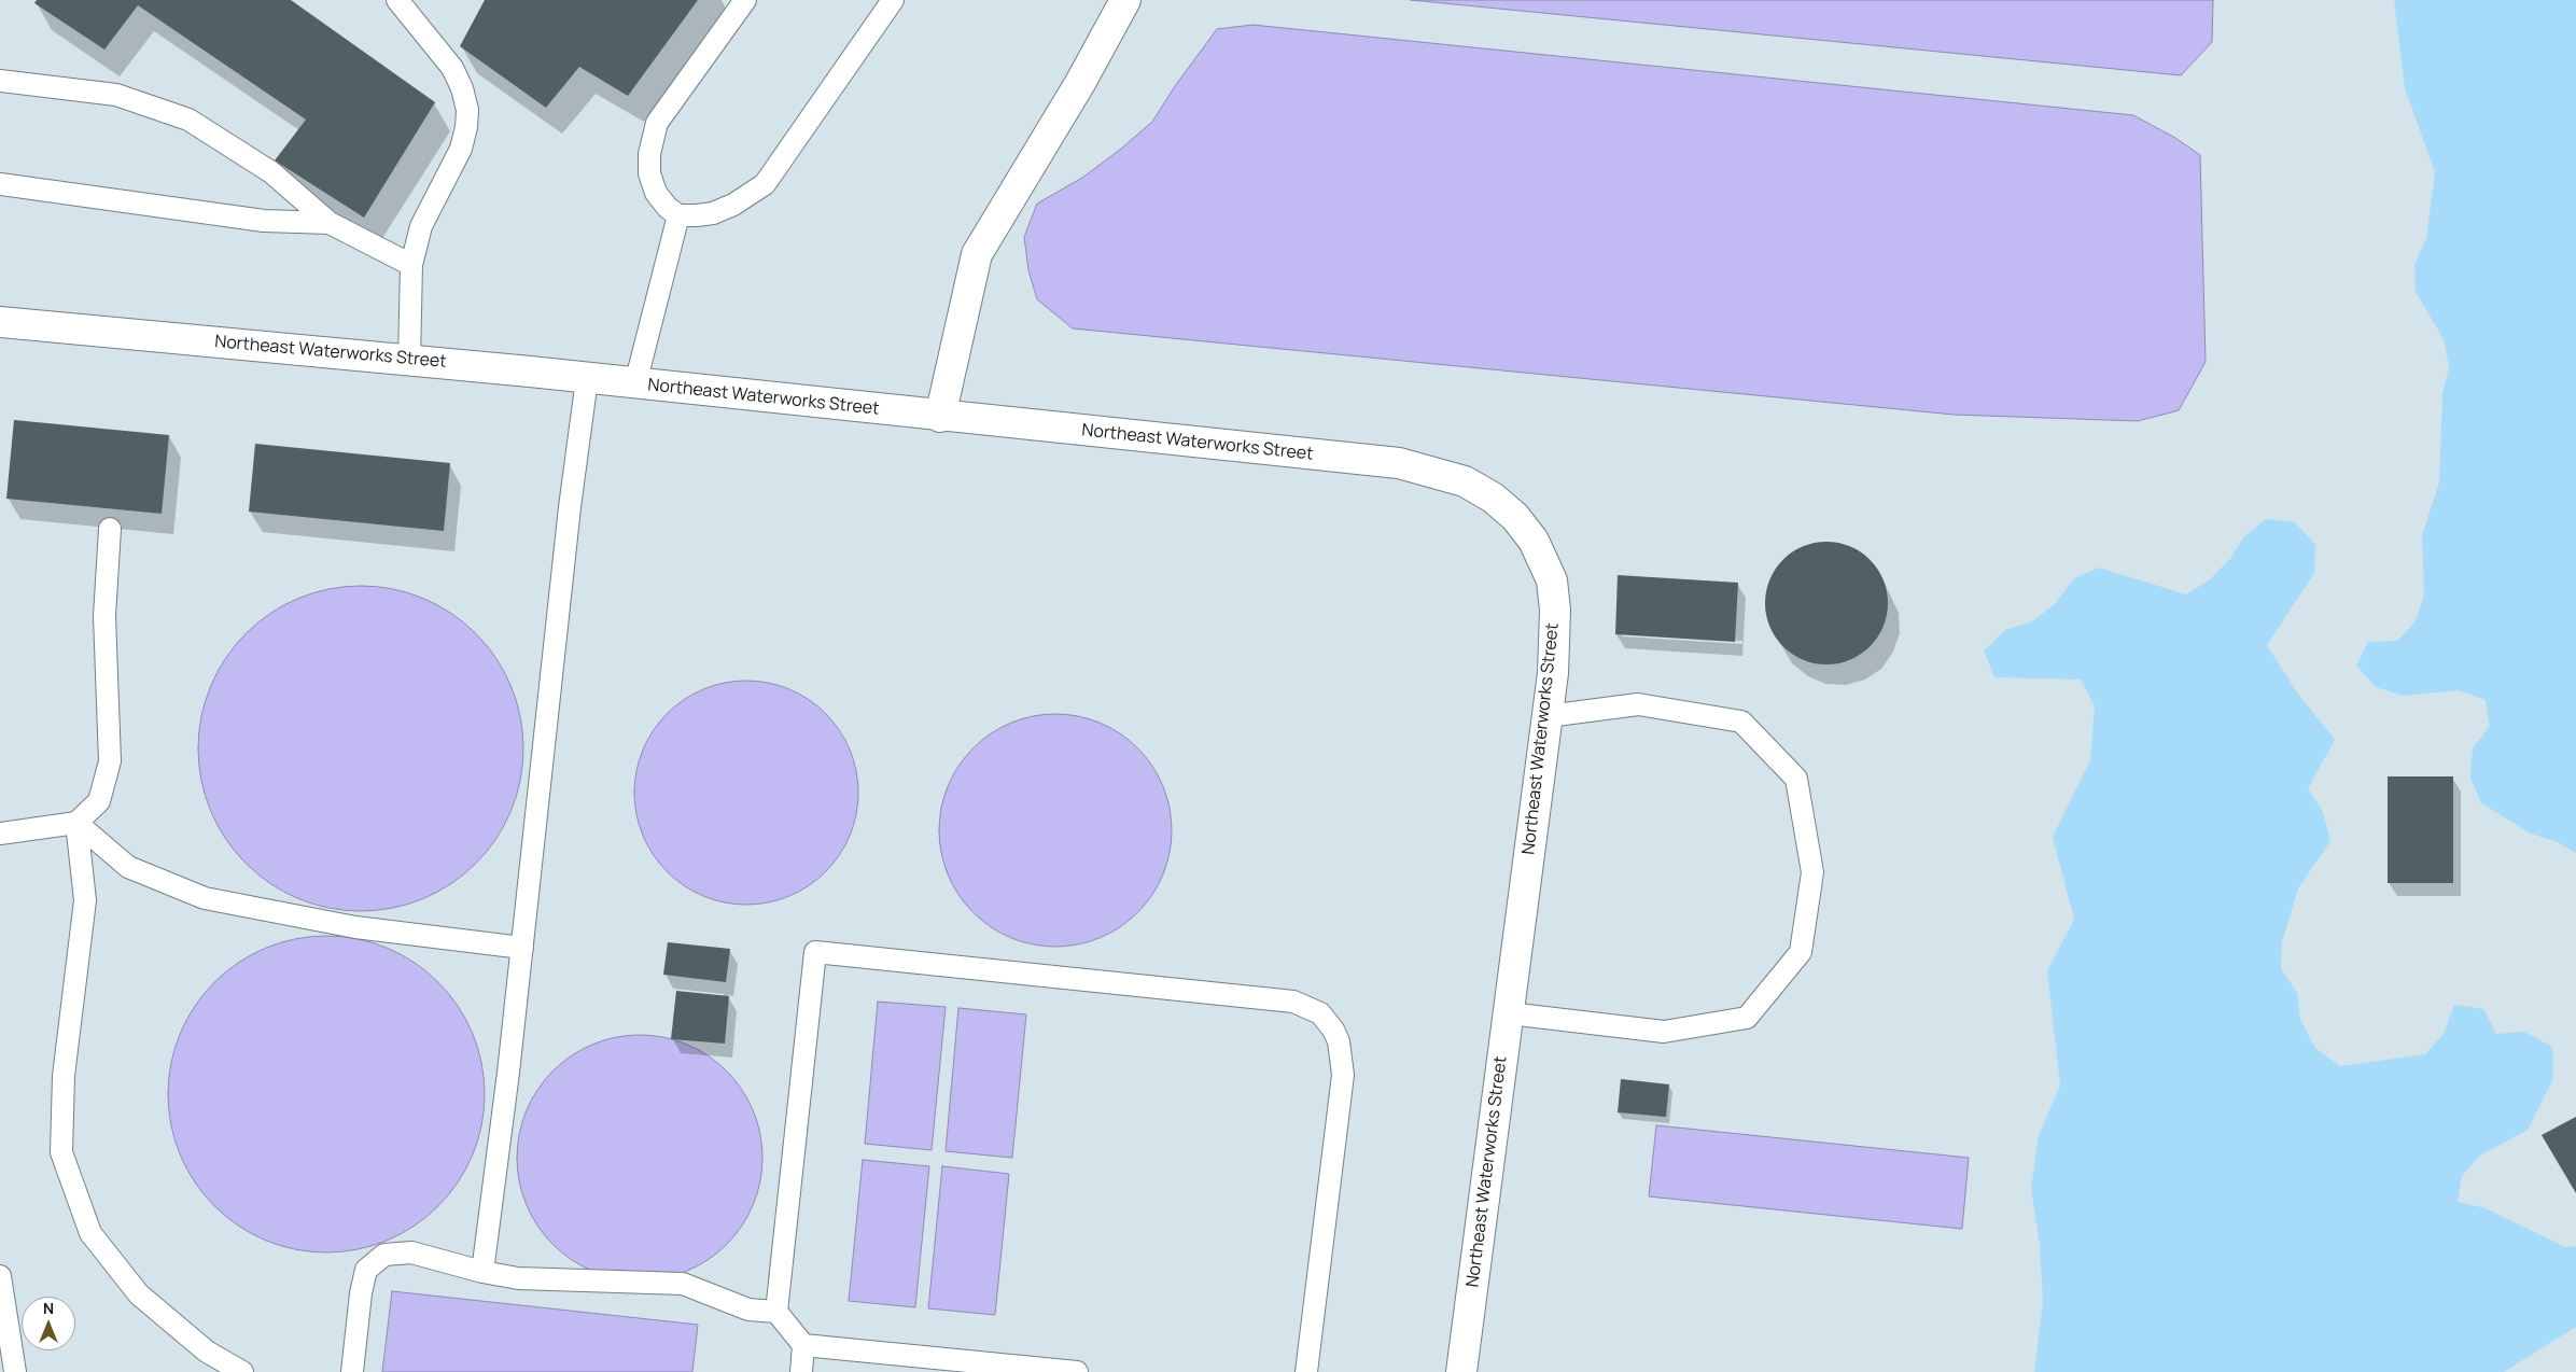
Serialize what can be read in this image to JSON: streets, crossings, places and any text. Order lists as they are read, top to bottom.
{
  "streets": {
    "street": ["Northeast Waterworks Street"]
  },
  "north": "top"
}
